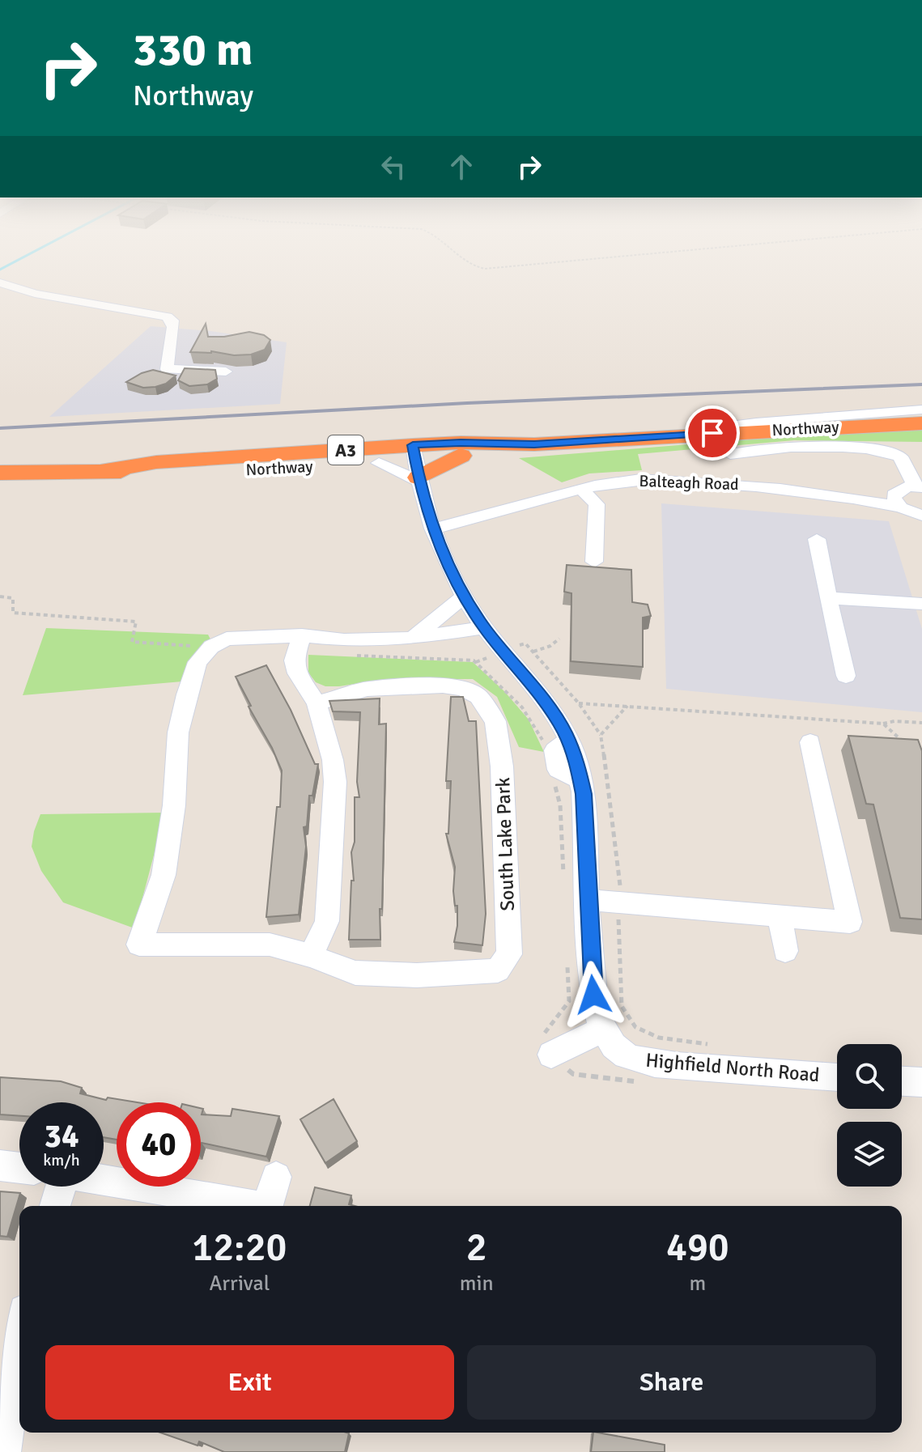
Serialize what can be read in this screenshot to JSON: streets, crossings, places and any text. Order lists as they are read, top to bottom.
{
  "streets": {
    "highway": ["Northway", "A3"],
    "street": ["Balteagh Road", "South Lake Park", "Highfield North Road"]
  },
  "page": {
    "turn": ["330 m", "Northway"],
    "speed": "34 km/h",
    "limit": "40",
    "eta": [
      "12:20",
      "Arrival",
      "2",
      "min",
      "490",
      "m"
    ],
    "buttons": ["Exit", "Share"]
  }
}
